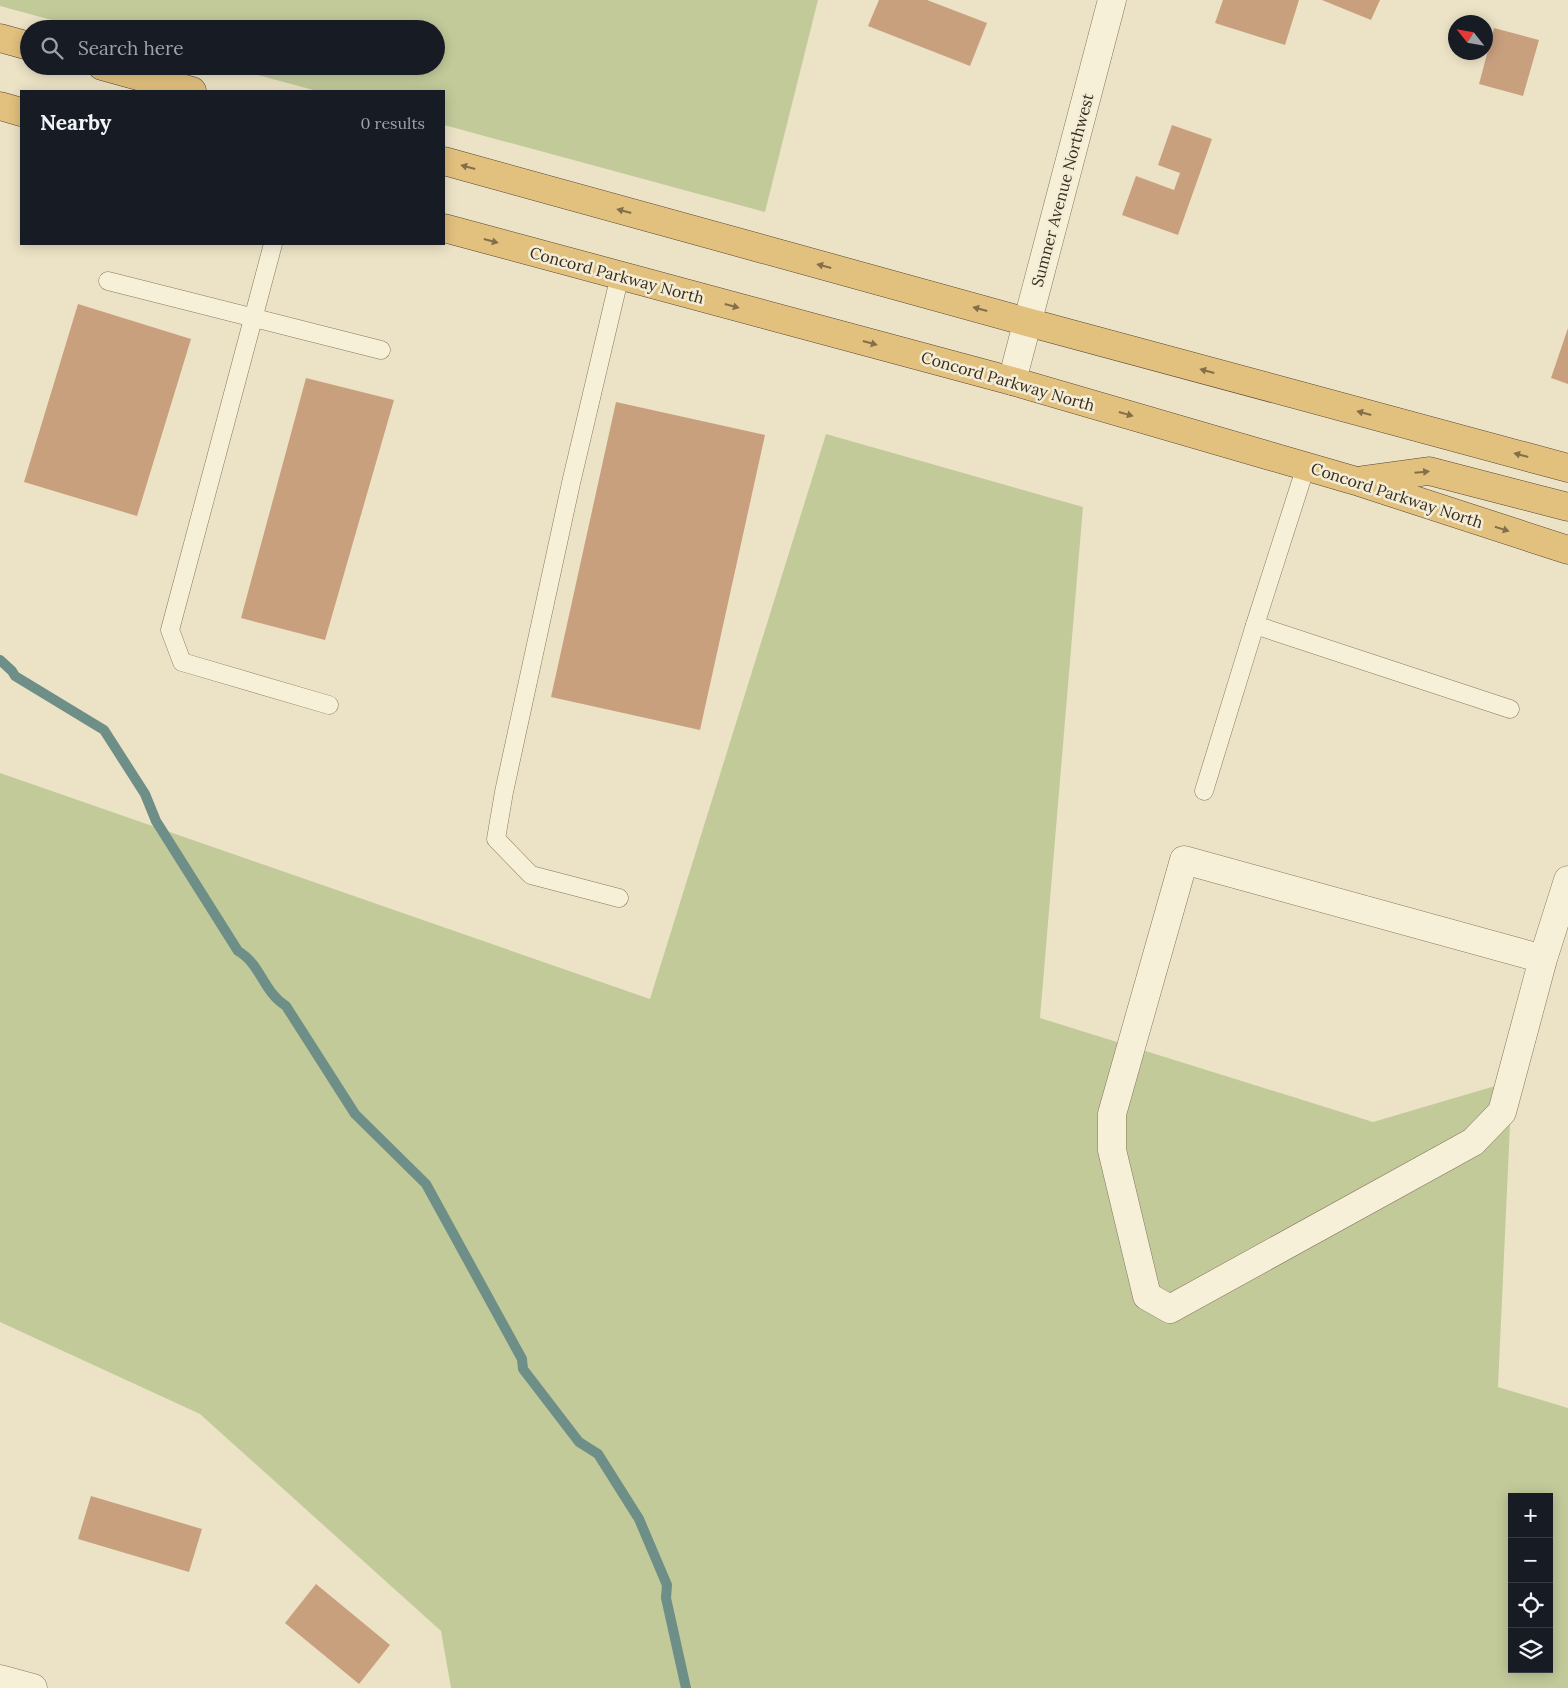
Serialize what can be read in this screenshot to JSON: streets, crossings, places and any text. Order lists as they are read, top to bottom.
{
  "streets": {
    "highway": ["Concord Parkway North"],
    "street": ["Sumner Avenue Northwest"]
  },
  "crossings": [
    ["Sumner Avenue Northwest", "Concord Parkway North"]
  ],
  "north": "top left",
  "page": {
    "search": "Search here",
    "heading": ["Nearby", "0 results"],
    "map_buttons": ["+", "−"]
  }
}
